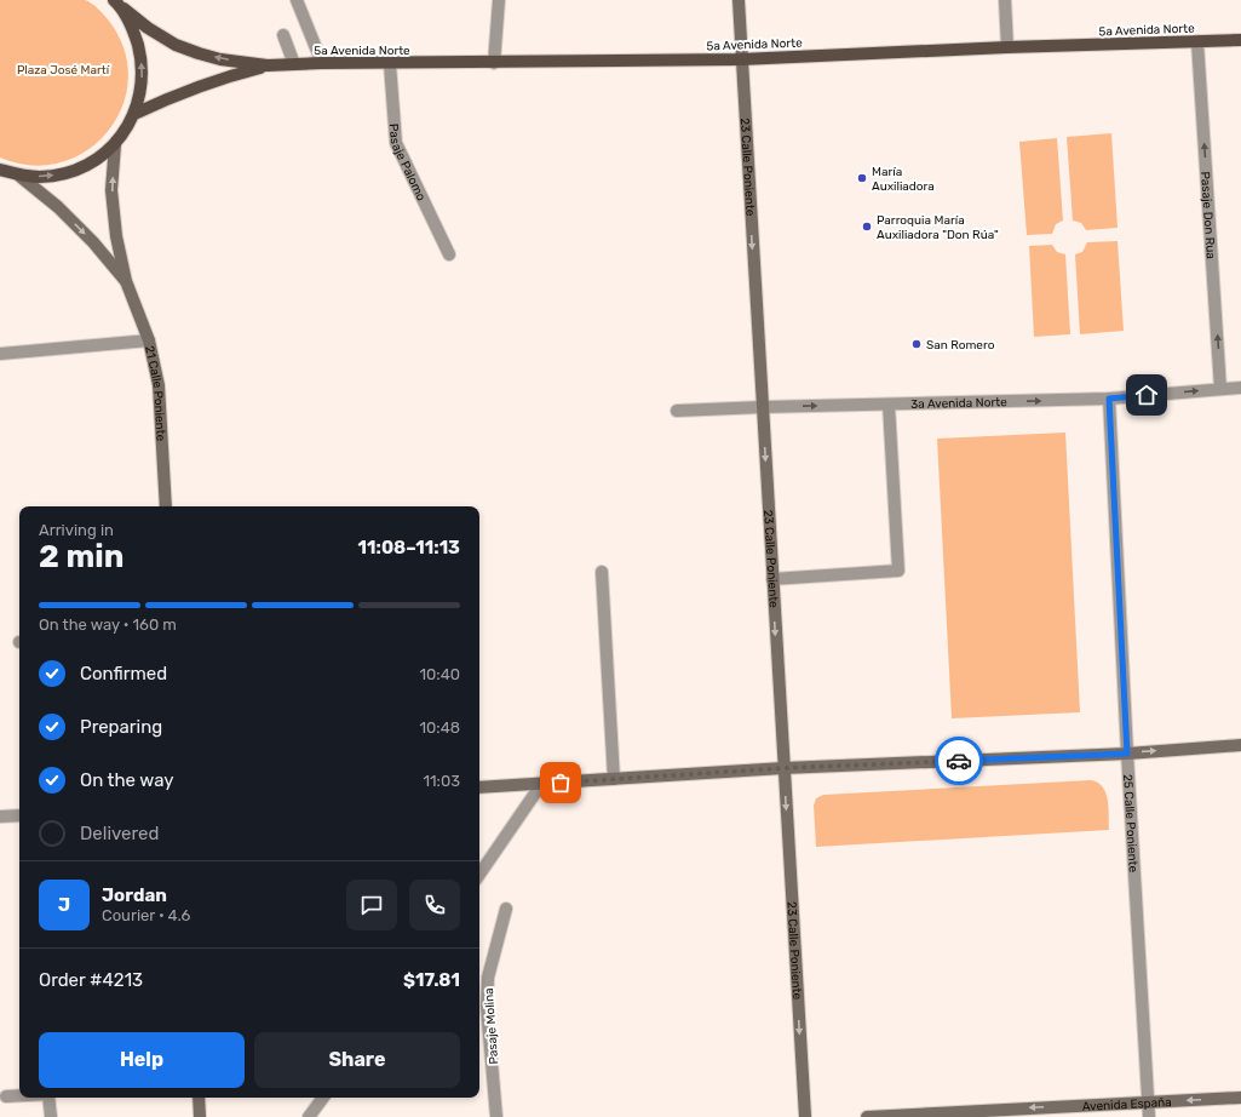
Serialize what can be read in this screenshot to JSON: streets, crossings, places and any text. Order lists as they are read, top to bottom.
{
  "streets": {
    "main road": ["5a Avenida Norte"],
    "street": [
      "Pasaje Palomo",
      "23 Calle Poniente",
      "Pasaje Don Rua",
      "21 Calle Poniente",
      "3a Avenida Norte",
      "25 Calle Poniente",
      "Pasaje Molina",
      "Avenida España"
    ]
  },
  "crossings": [
    ["5a Avenida Norte", "Pasaje Palomo"],
    ["5a Avenida Norte", "23 Calle Poniente"],
    ["5a Avenida Norte", "Pasaje Don Rua"],
    ["23 Calle Poniente", "3a Avenida Norte"],
    ["Pasaje Don Rua", "3a Avenida Norte"],
    ["3a Avenida Norte", "25 Calle Poniente"],
    ["25 Calle Poniente", "Avenida España"]
  ],
  "one_way": [
    "23 Calle Poniente",
    "Pasaje Don Rua",
    "3a Avenida Norte",
    "Avenida España"
  ],
  "parks": ["Plaza José Martí"],
  "places": ["María Auxiliadora", "Parroquia María Auxiliadora \"Don Rúa\"", "San Romero"],
  "page": {
    "heading": ["2 min", "Arriving in", "11:08–11:13"],
    "panel": [
      "Jordan",
      "Courier · 4.6",
      "Order #4213",
      "$17.81"
    ],
    "bar": "On the way · 160 m",
    "list": [
      ["Confirmed", "10:40"],
      ["Preparing", "10:48"],
      ["On the way", "11:03"],
      "Delivered"
    ],
    "round": "J",
    "buttons": ["Help", "Share"]
  }
}
